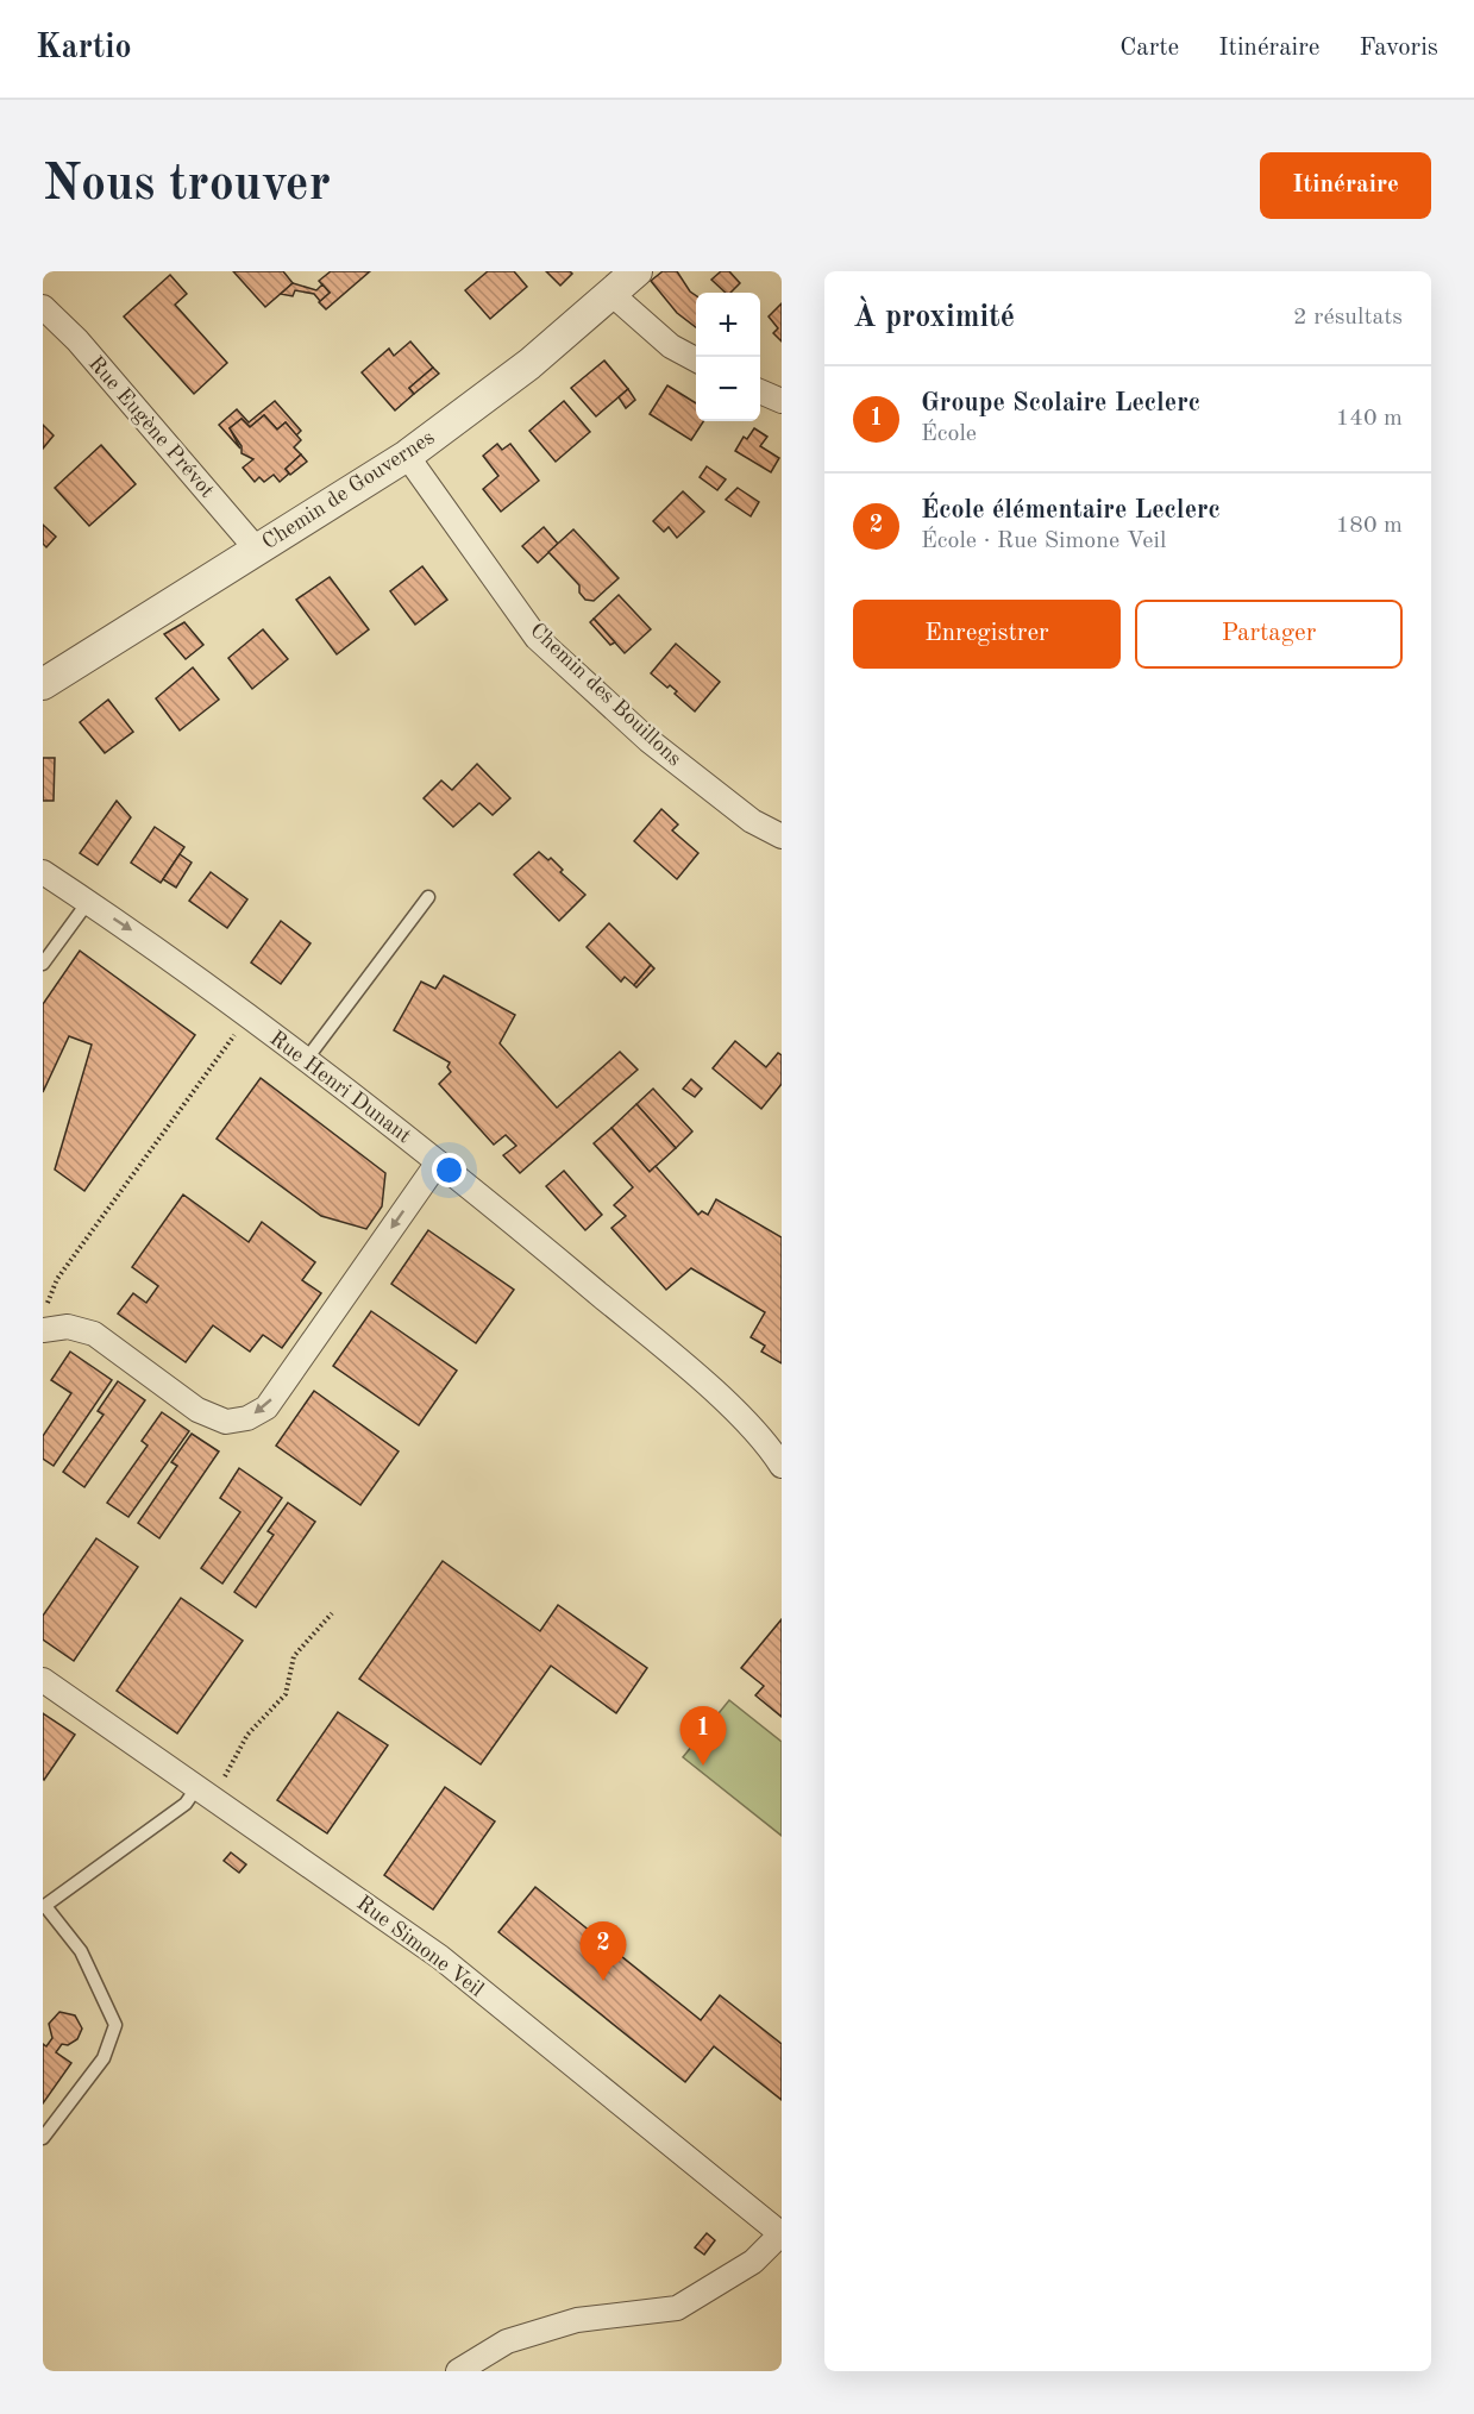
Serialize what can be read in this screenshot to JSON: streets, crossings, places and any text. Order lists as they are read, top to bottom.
{
  "streets": {
    "street": [
      "Rue Eugène Prévot",
      "Chemin de Gouvernes",
      "Chemin des Bouillons",
      "Rue Henri Dunant",
      "Rue Simone Veil"
    ]
  },
  "crossings": [
    ["Rue Eugène Prévot", "Chemin de Gouvernes"],
    ["Chemin de Gouvernes", "Chemin des Bouillons"]
  ],
  "page": {
    "header": "Kartio",
    "nav": ["Carte", "Itinéraire", "Favoris"],
    "buttons": [
      "Itinéraire",
      ["Enregistrer", "Partager"]
    ],
    "title": "Nous trouver",
    "heading": ["À proximité", "2 résultats"],
    "map_buttons": ["+", "−"],
    "list": [
      {
        "mark": "1",
        "name": "Groupe Scolaire Leclerc",
        "note": "École",
        "value": "140 m"
      },
      {
        "mark": "2",
        "name": "École élémentaire Leclerc",
        "note": "École · Rue Simone Veil",
        "value": "180 m"
      }
    ],
    "pins": ["1", "2"]
  }
}
